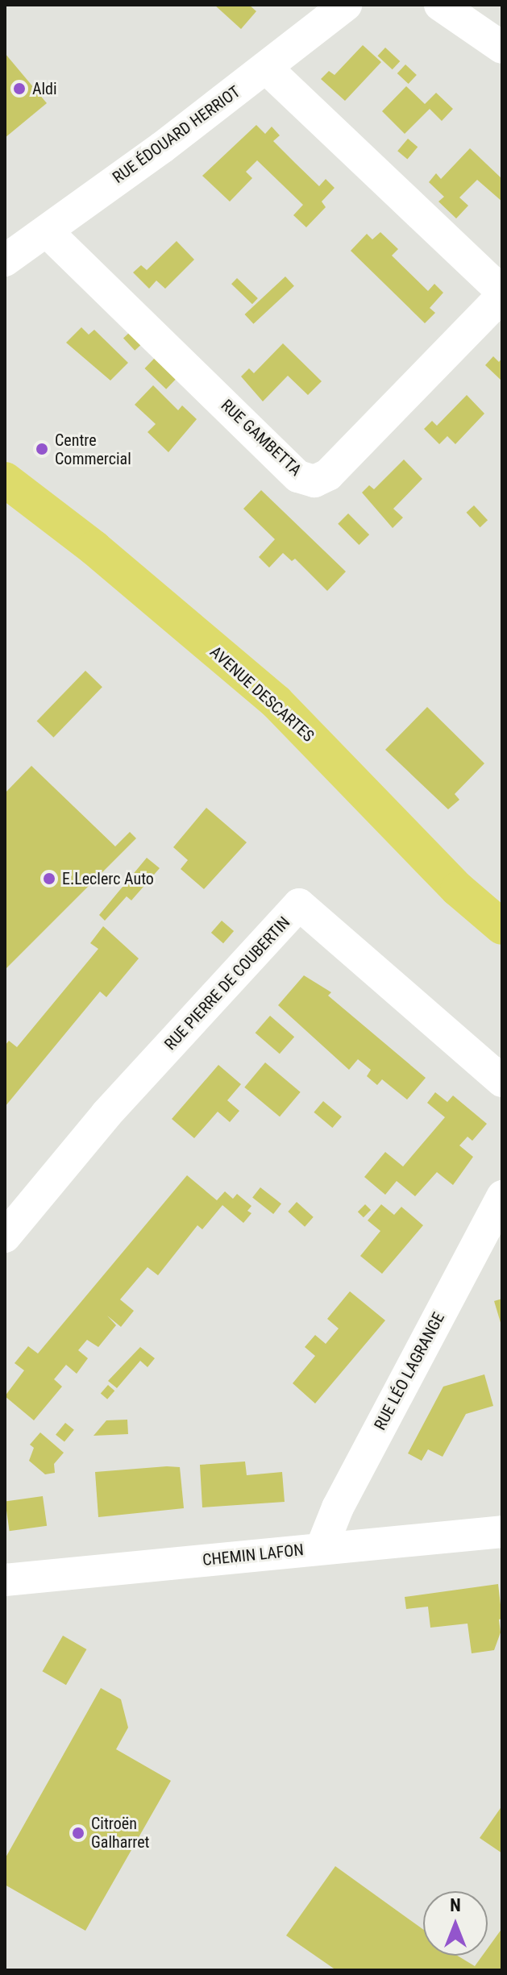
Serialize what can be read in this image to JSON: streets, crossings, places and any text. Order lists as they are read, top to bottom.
{
  "streets": {
    "main road": ["AVENUE DESCARTES"],
    "street": [
      "RUE ÉDOUARD HERRIOT",
      "RUE GAMBETTA",
      "RUE PIERRE DE COUBERTIN",
      "RUE LÉO LAGRANGE",
      "CHEMIN LAFON"
    ]
  },
  "crossings": [
    ["RUE ÉDOUARD HERRIOT", "RUE GAMBETTA"],
    ["RUE LÉO LAGRANGE", "CHEMIN LAFON"]
  ],
  "places": [
    "Aldi",
    "Centre Commercial",
    "E.Leclerc Auto",
    "Citroën Galharret"
  ],
  "north": "top"
}
